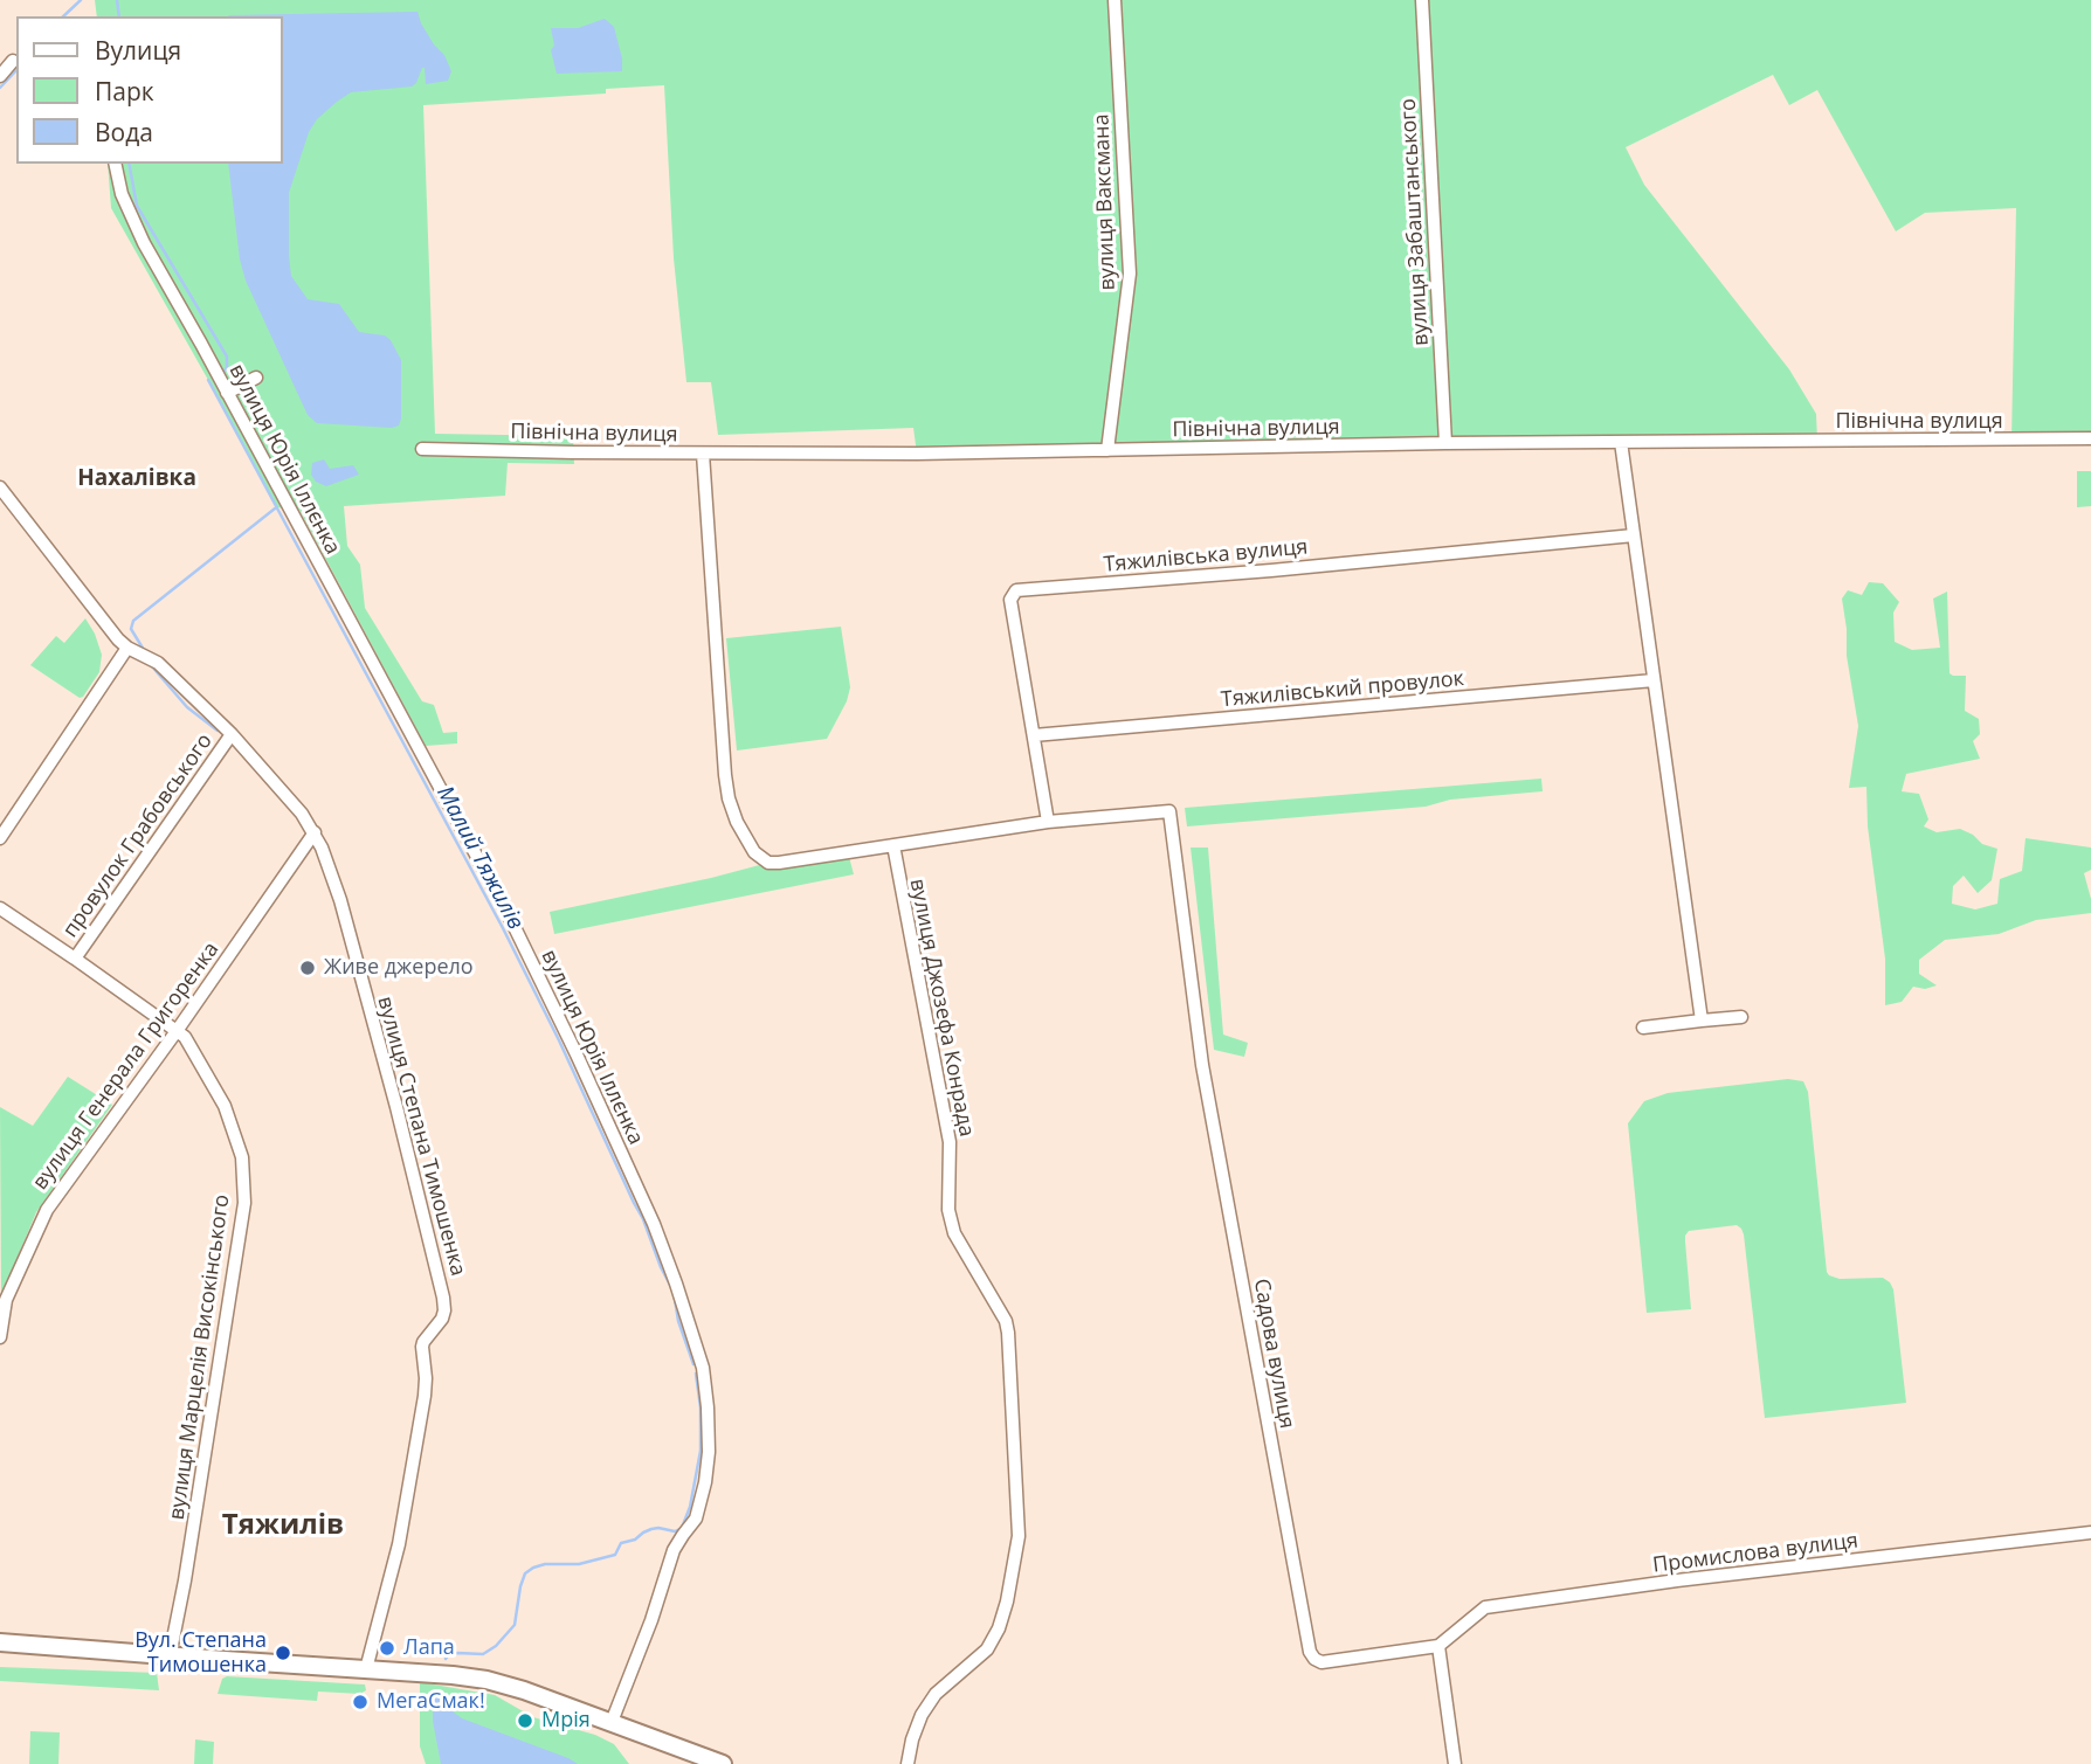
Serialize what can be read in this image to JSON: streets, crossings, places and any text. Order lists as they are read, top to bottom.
{
  "streets": {
    "street": [
      "вулиця Ваксмана",
      "вулиця Забаштанського",
      "Північна вулиця",
      "вулиця Юрія Іллєнка",
      "Тяжилівська вулиця",
      "Тяжилівський провулок",
      "провулок Грабовського",
      "вулиця Джозефа Конрада",
      "вулиця Генерала Григоренка",
      "вулиця Степана Тимошенка",
      "Садова вулиця",
      "вулиця Марцелія Високінського",
      "Промислова вулиця"
    ]
  },
  "crossings": [
    ["вулиця Ваксмана", "Північна вулиця"],
    ["вулиця Забаштанського", "Північна вулиця"],
    ["Тяжилівська вулиця", "Тяжилівський провулок"],
    ["Тяжилівська вулиця", "Садова вулиця"],
    ["провулок Грабовського", "вулиця Степана Тимошенка"],
    ["провулок Грабовського", "вулиця Марцелія Високінського"],
    ["вулиця Генерала Григоренка", "вулиця Степана Тимошенка"],
    ["вулиця Генерала Григоренка", "вулиця Марцелія Високінського"],
    ["Садова вулиця", "Промислова вулиця"]
  ],
  "districts": ["Нахалівка", "Тяжилів"],
  "water": ["Малий Тяжилів"],
  "places": [
    "Живе джерело",
    "Лапа",
    "Вул. Степана Тимошенка",
    "МегаСмак!",
    "Мрія"
  ],
  "legend": ["Вулиця", "Парк", "Вода"]
}
